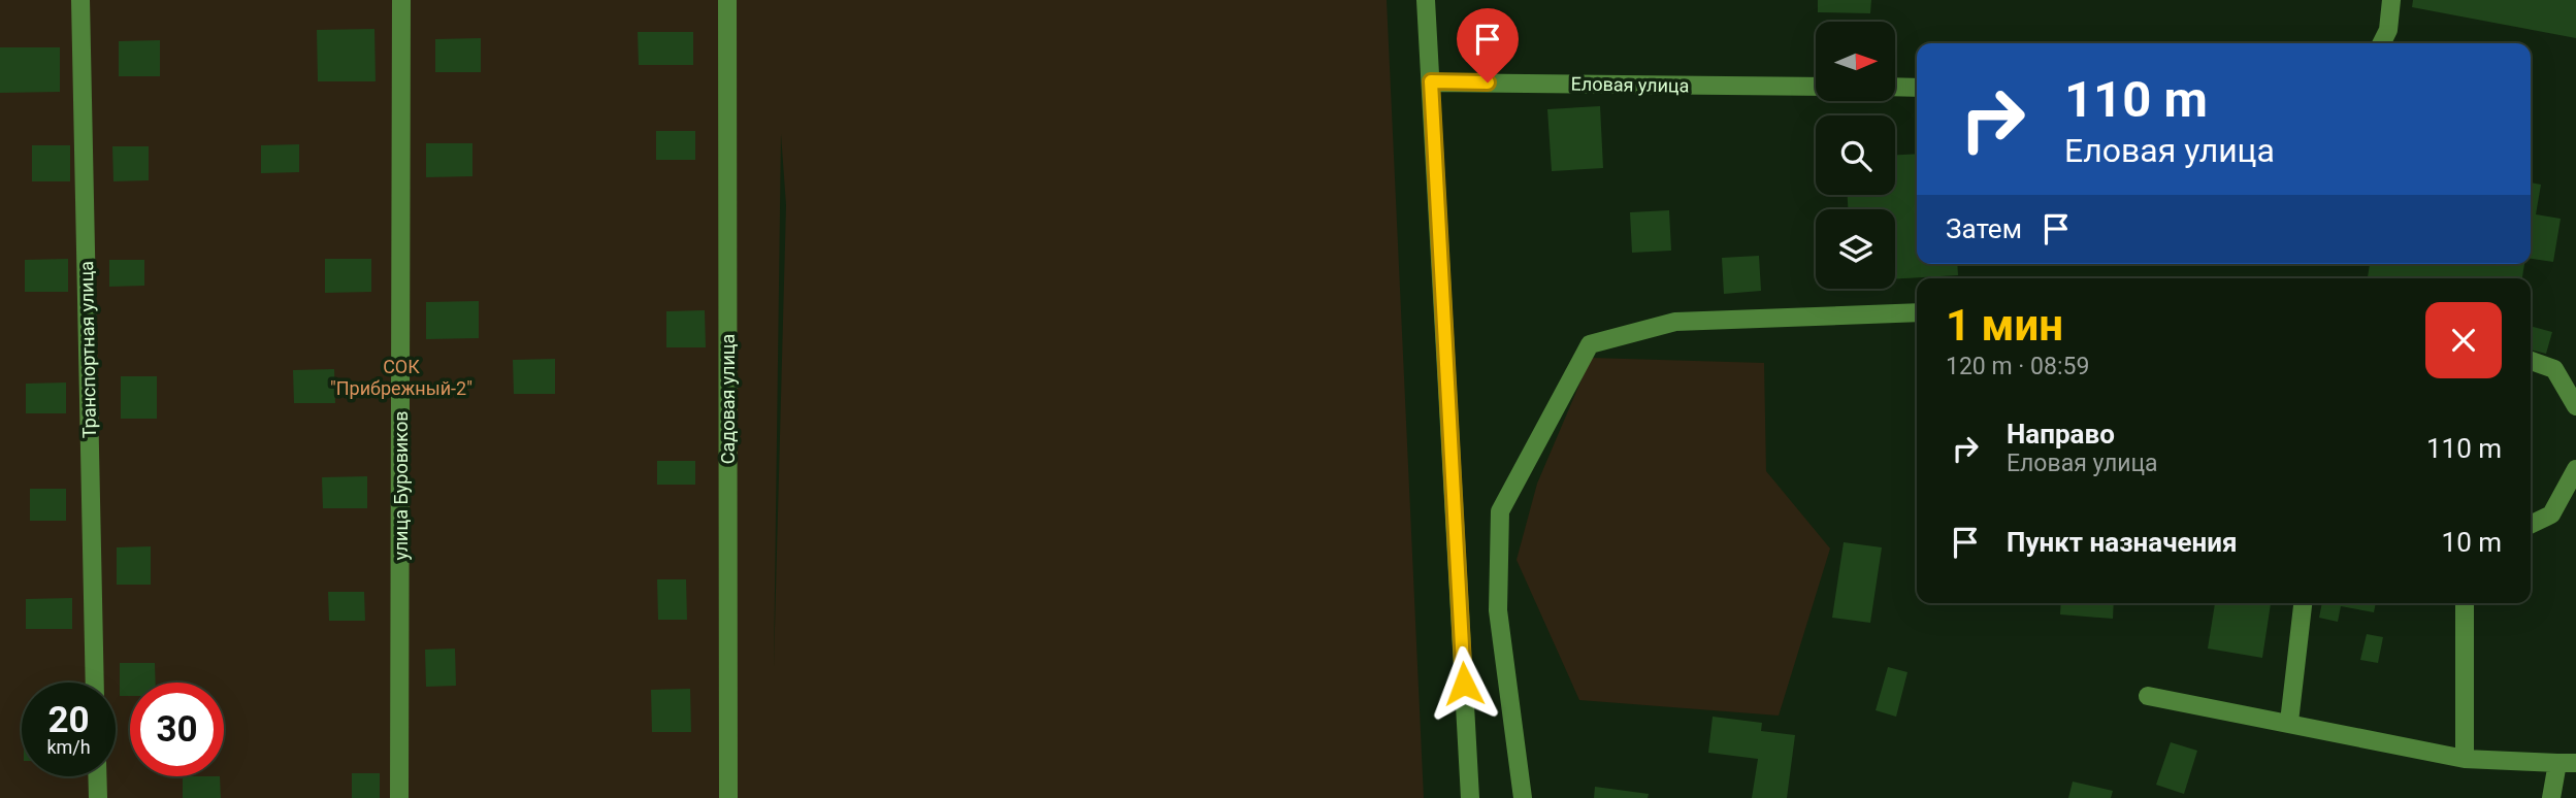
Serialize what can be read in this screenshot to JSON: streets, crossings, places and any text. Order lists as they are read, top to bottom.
{
  "streets": {
    "street": [
      "Еловая улица",
      "Транспортная улица",
      "Садовая улица",
      "улица Буровиков"
    ]
  },
  "parks": ["СОК \"Прибрежный-2\""],
  "north": "right",
  "page": {
    "turn": ["110 m", "Еловая улица"],
    "then": "Затем",
    "heading": ["1 мин", "120 m · 08:59"],
    "list": [
      {
        "name": "Направо",
        "note": "Еловая улица",
        "value": "110 m"
      },
      {
        "name": "Пункт назначения",
        "value": "10 m"
      }
    ],
    "speed": "20 km/h",
    "limit": "30"
  }
}
